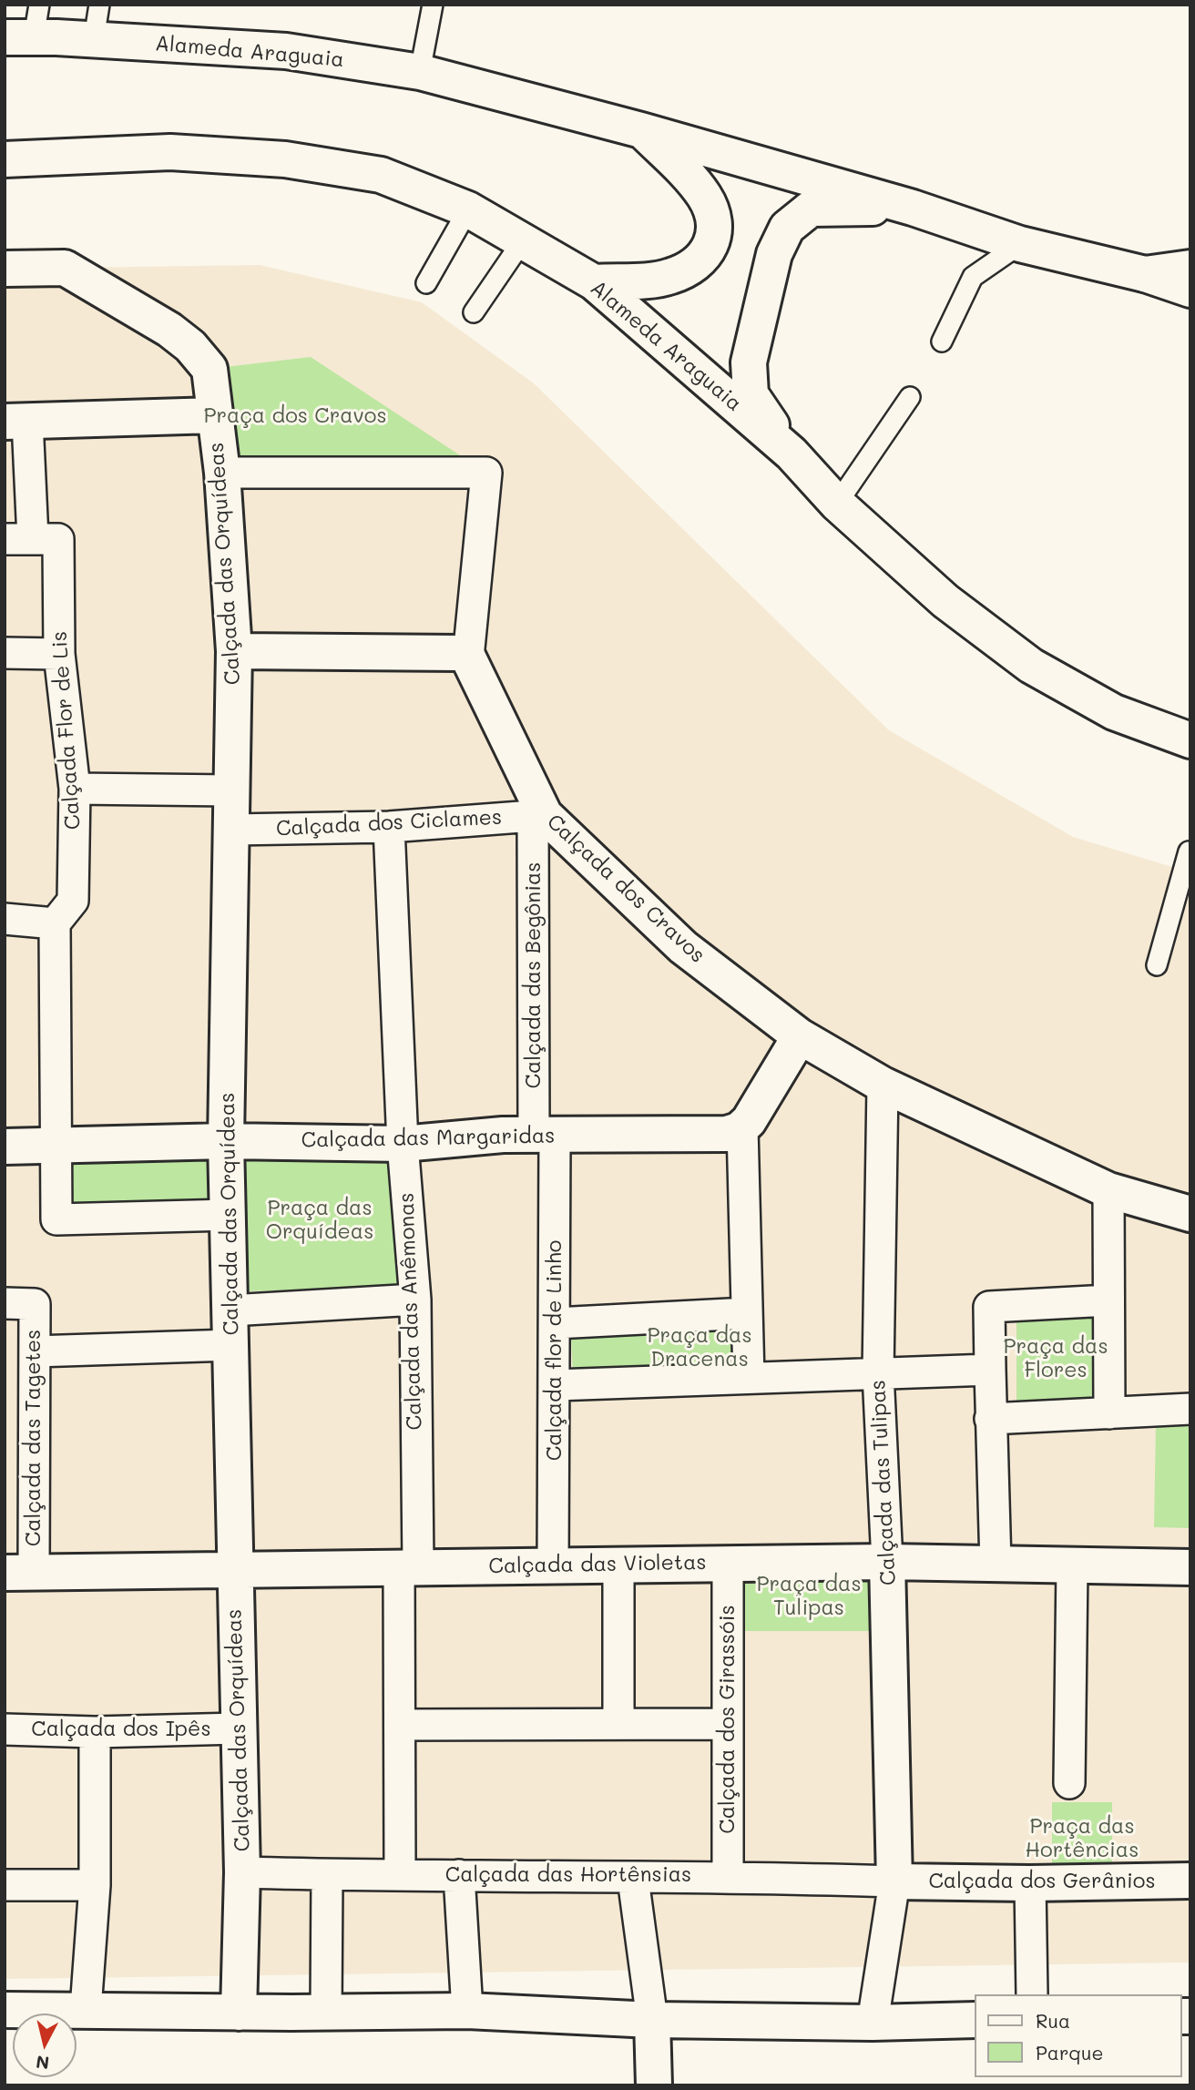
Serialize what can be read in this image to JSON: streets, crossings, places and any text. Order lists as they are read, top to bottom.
{
  "streets": {
    "street": [
      "Alameda Araguaia",
      "Calçada das Orquídeas",
      "Calçada Flor de Lis",
      "Calçada dos Ciclames",
      "Calçada dos Cravos",
      "Calçada das Begônias",
      "Calçada das Margaridas",
      "Calçada das Anêmonas",
      "Calçada flor de Linho",
      "Calçada das Tagetes",
      "Calçada das Tulipas",
      "Calçada das Violetas",
      "Calçada dos Girassóis",
      "Calçada dos Ipês",
      "Calçada das Hortênsias",
      "Calçada dos Gerânios"
    ]
  },
  "crossings": [
    ["Calçada das Orquídeas", "Calçada dos Ciclames"],
    ["Calçada das Orquídeas", "Calçada das Margaridas"],
    ["Calçada das Orquídeas", "Calçada das Violetas"],
    ["Calçada das Orquídeas", "Calçada dos Ipês"],
    ["Calçada das Orquídeas", "Calçada das Hortênsias"],
    ["Calçada dos Ciclames", "Calçada dos Cravos"],
    ["Calçada dos Ciclames", "Calçada das Begônias"],
    ["Calçada dos Ciclames", "Calçada das Anêmonas"],
    ["Calçada dos Cravos", "Calçada das Begônias"],
    ["Calçada dos Cravos", "Calçada das Tulipas"],
    ["Calçada das Begônias", "Calçada das Margaridas"],
    ["Calçada das Begônias", "Calçada flor de Linho"],
    ["Calçada das Margaridas", "Calçada das Anêmonas"],
    ["Calçada das Margaridas", "Calçada flor de Linho"],
    ["Calçada das Anêmonas", "Calçada das Violetas"],
    ["Calçada das Anêmonas", "Calçada das Hortênsias"],
    ["Calçada flor de Linho", "Calçada das Violetas"],
    ["Calçada das Tagetes", "Calçada das Violetas"],
    ["Calçada das Tulipas", "Calçada das Violetas"],
    ["Calçada das Tulipas", "Calçada das Hortênsias"],
    ["Calçada das Tulipas", "Calçada dos Gerânios"],
    ["Calçada das Violetas", "Calçada dos Girassóis"],
    ["Calçada dos Girassóis", "Calçada das Hortênsias"],
    ["Calçada das Hortênsias", "Calçada dos Gerânios"]
  ],
  "parks": [
    "Praça dos Cravos",
    "Praça das Orquídeas",
    "Praça das Dracenas",
    "Praça das Flores",
    "Praça das Tulipas",
    "Praça das Hortências"
  ],
  "legend": ["Rua", "Parque"],
  "north": "bottom"
}
